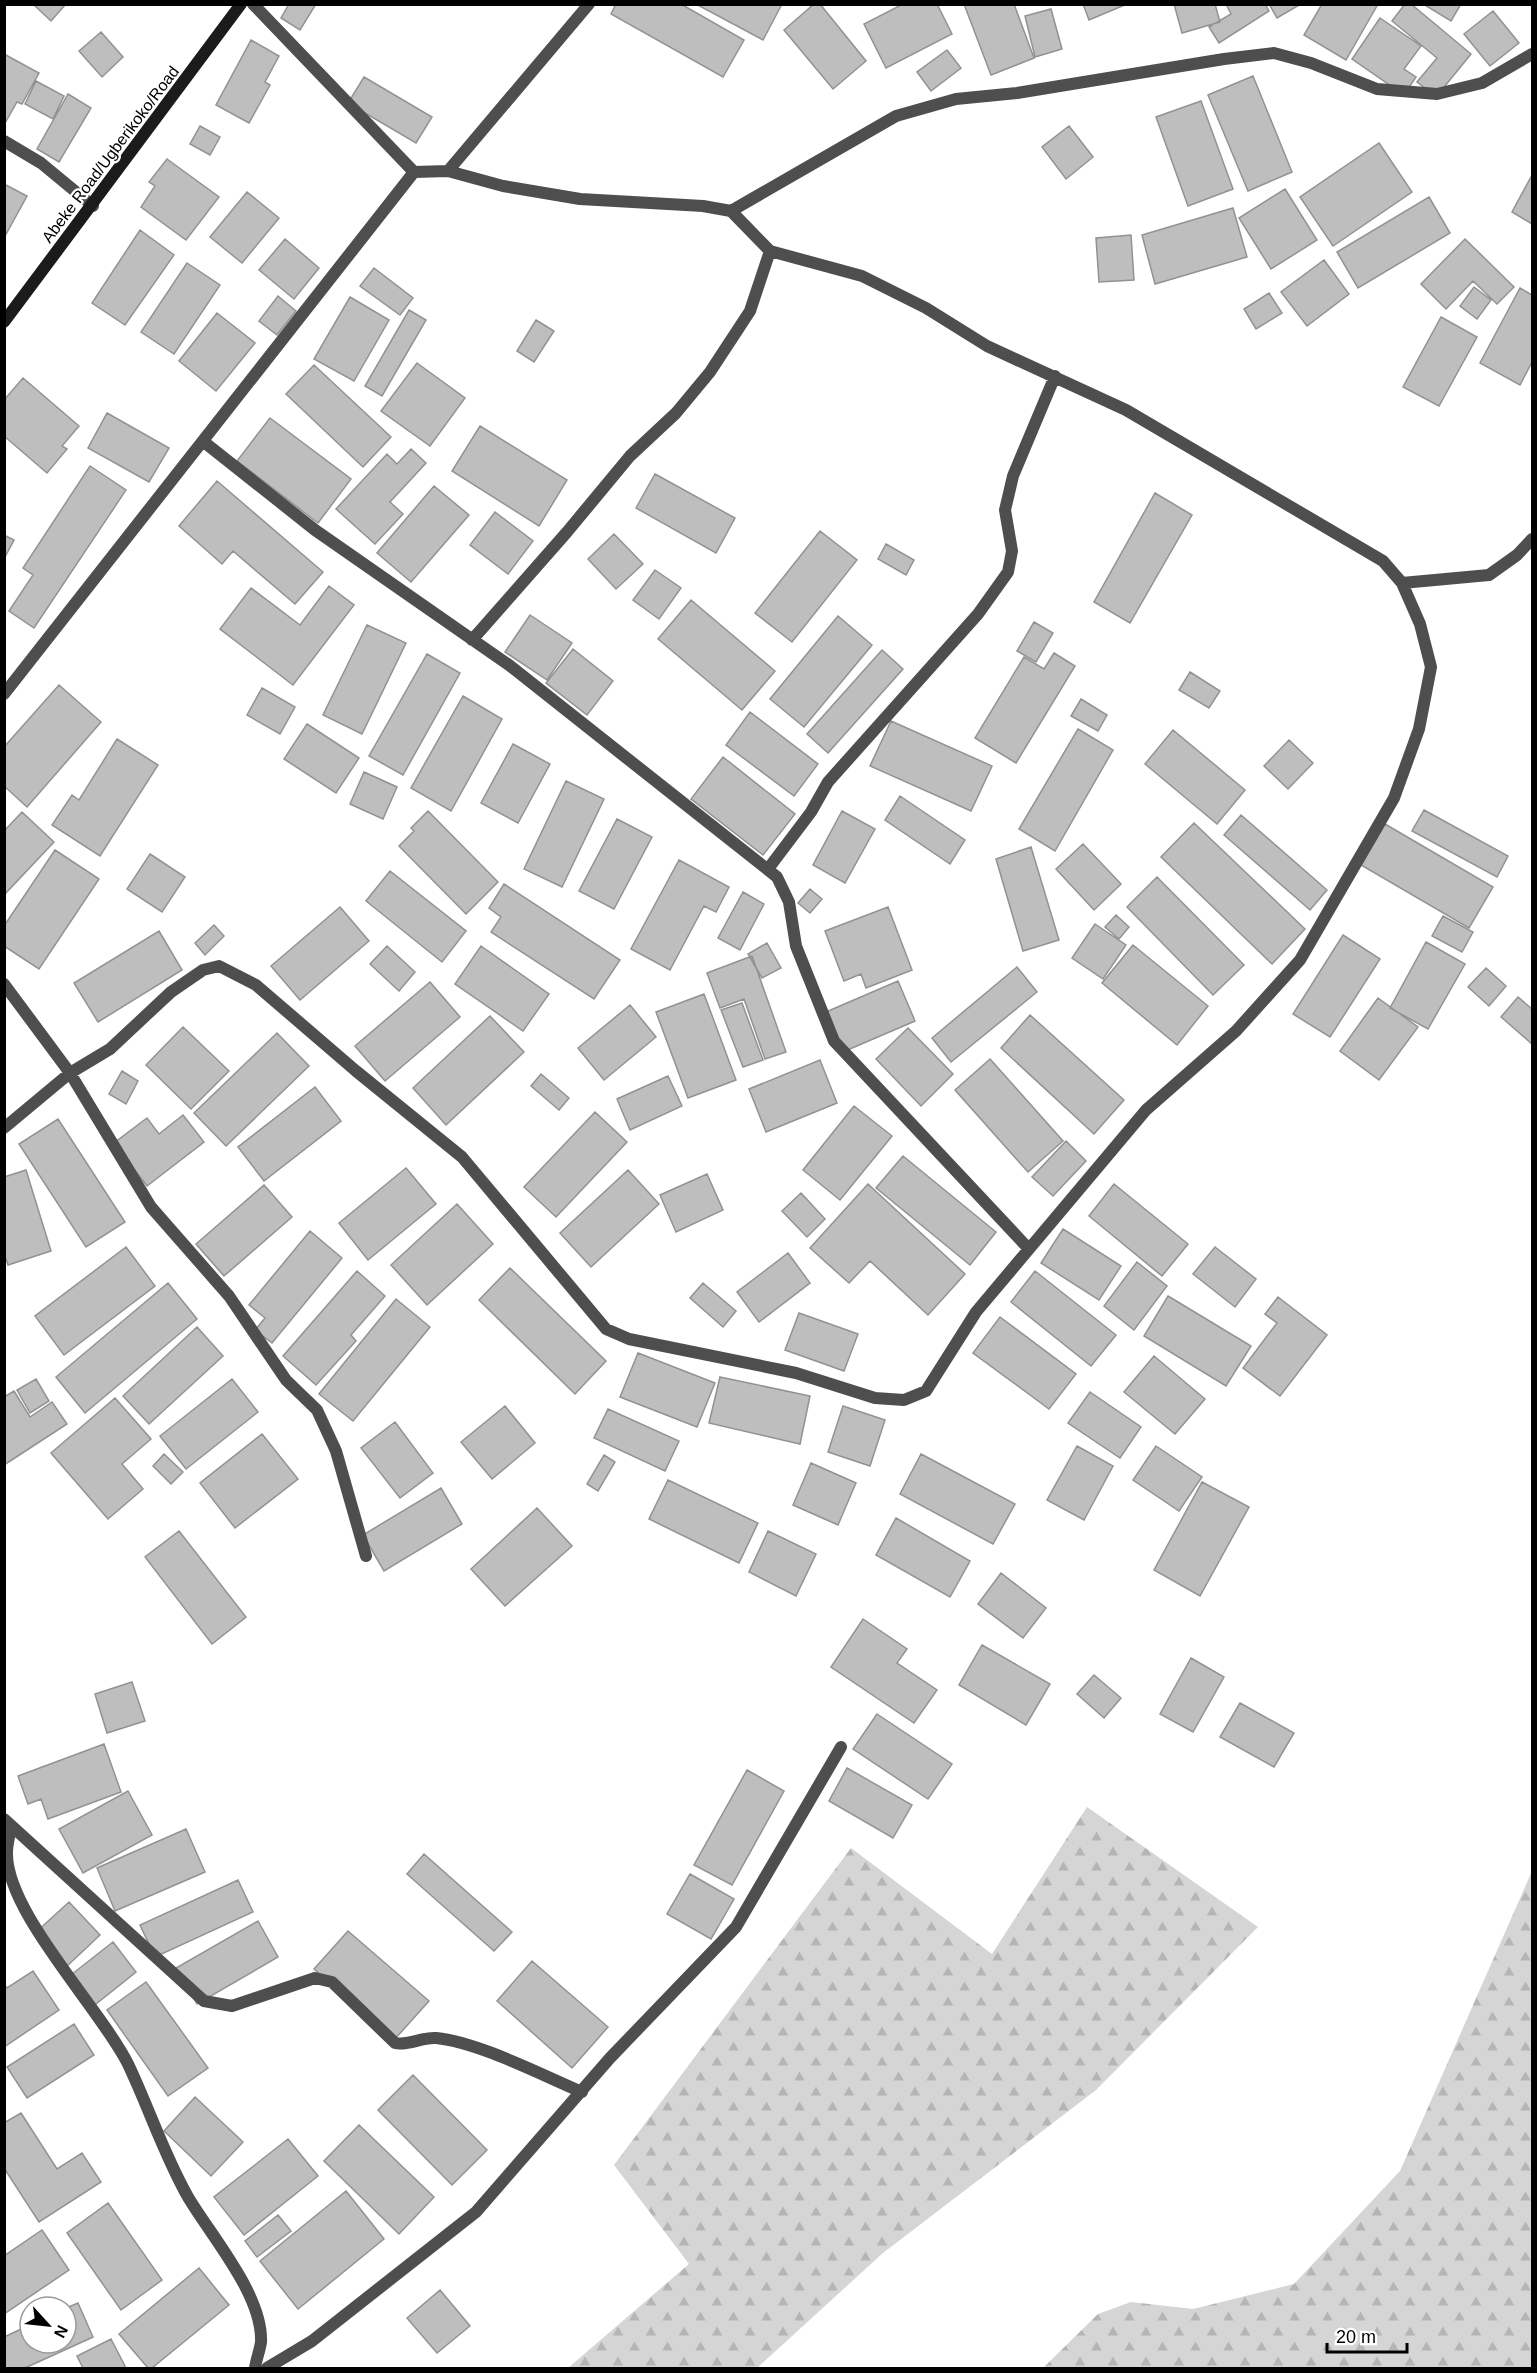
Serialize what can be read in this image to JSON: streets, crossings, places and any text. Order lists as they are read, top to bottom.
{
  "streets": {
    "street": ["Abeke Road/Ugberikoko/Road"]
  },
  "scale_bar": "20 m",
  "north": "bottom right"
}
